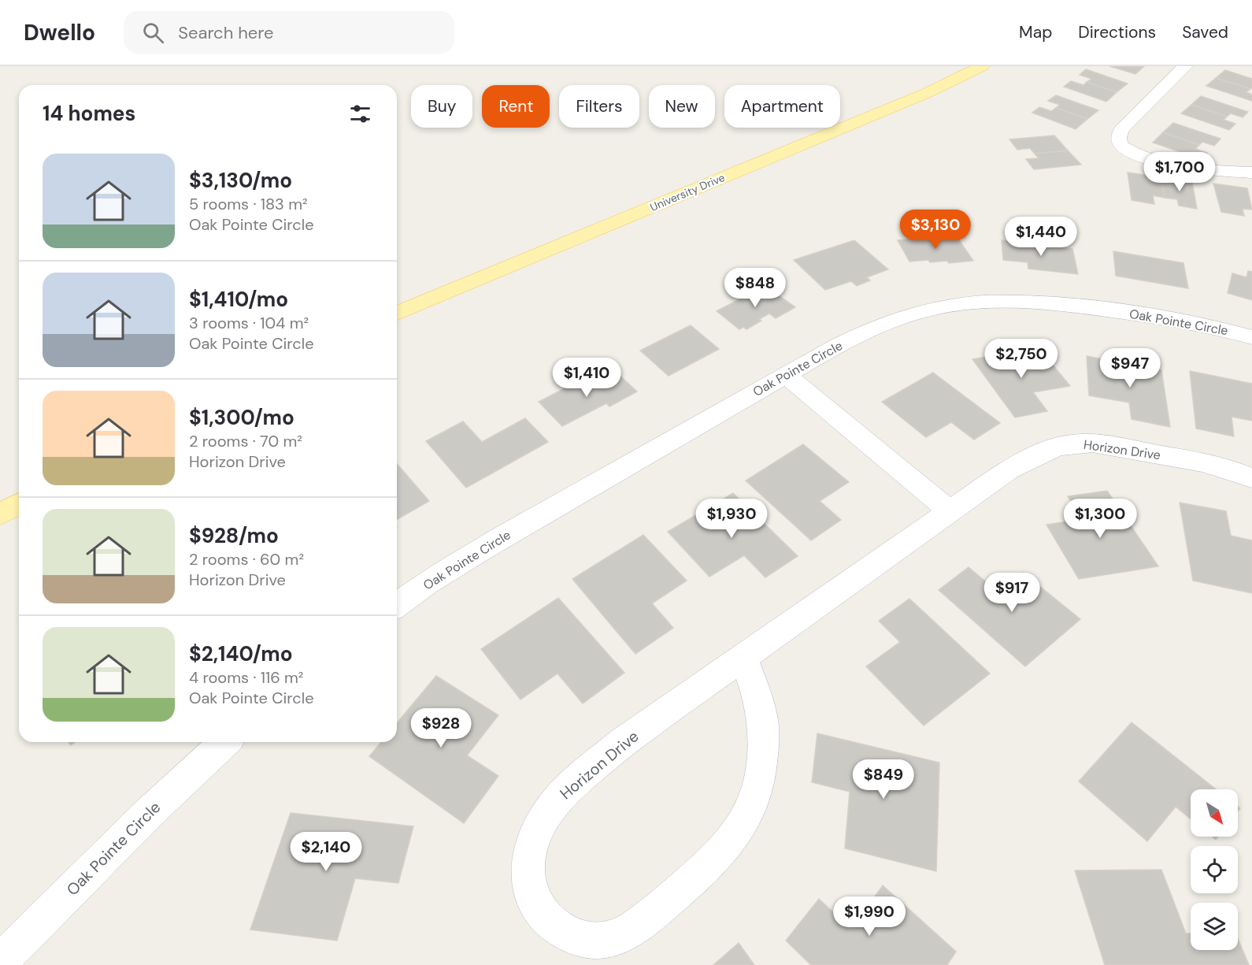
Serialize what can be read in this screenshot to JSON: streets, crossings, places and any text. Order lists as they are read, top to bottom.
{
  "streets": {
    "main road": ["University Drive"],
    "street": ["Oak Pointe Circle", "Horizon Drive"]
  },
  "north": "bottom right",
  "page": {
    "header": "Dwello",
    "search": "Search here",
    "nav": ["Map", "Directions", "Saved"],
    "chip": [
      "Buy",
      "Rent",
      "Filters",
      "New",
      "Apartment"
    ],
    "heading": "14 homes",
    "list": [
      {
        "name": "$3,130/mo",
        "note": "5 rooms · 183 m² · Oak Pointe Circle"
      },
      {
        "name": "$1,410/mo",
        "note": "3 rooms · 104 m² · Oak Pointe Circle"
      },
      {
        "name": "$1,300/mo",
        "note": "2 rooms · 70 m² · Horizon Drive"
      },
      {
        "name": "$928/mo",
        "note": "2 rooms · 60 m² · Horizon Drive"
      },
      {
        "name": "$2,140/mo",
        "note": "4 rooms · 116 m² · Oak Pointe Circle"
      }
    ],
    "price": [
      "$1,700",
      "$3,130",
      "$1,440",
      "$848",
      "$2,750",
      "$947",
      "$1,410",
      "$1,930",
      "$1,300",
      "$917",
      "$928",
      "$849",
      "$2,140",
      "$1,990"
    ]
  }
}
